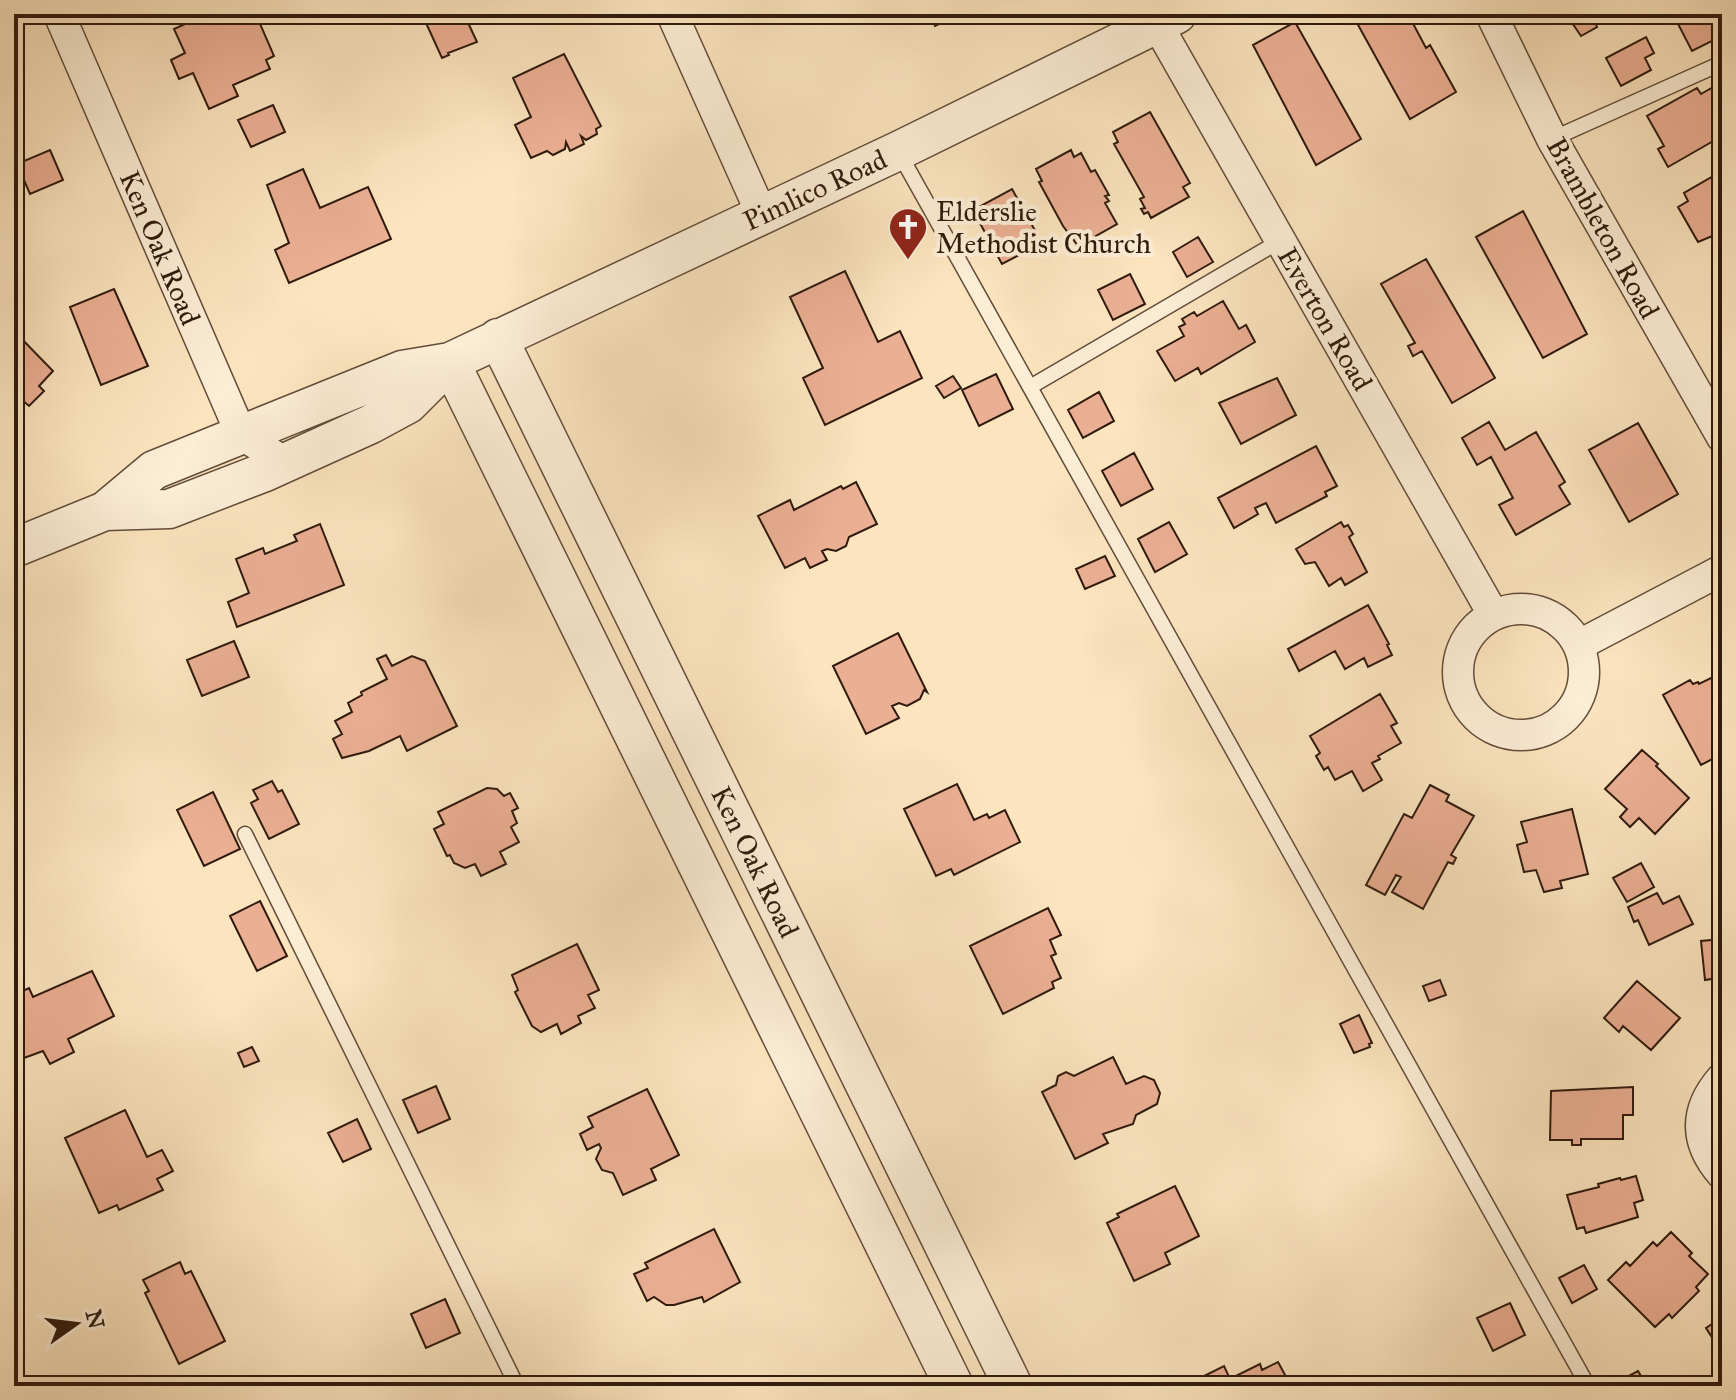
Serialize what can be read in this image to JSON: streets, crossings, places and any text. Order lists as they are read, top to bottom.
{
  "streets": {
    "street": [
      "Pimlico Road",
      "Brambleton Road",
      "Ken Oak Road",
      "Everton Road"
    ]
  },
  "crossings": [
    ["Pimlico Road", "Ken Oak Road"],
    ["Pimlico Road", "Everton Road"]
  ],
  "places": {
    "church": ["Elderslie Methodist Church"]
  },
  "north": "right"
}
